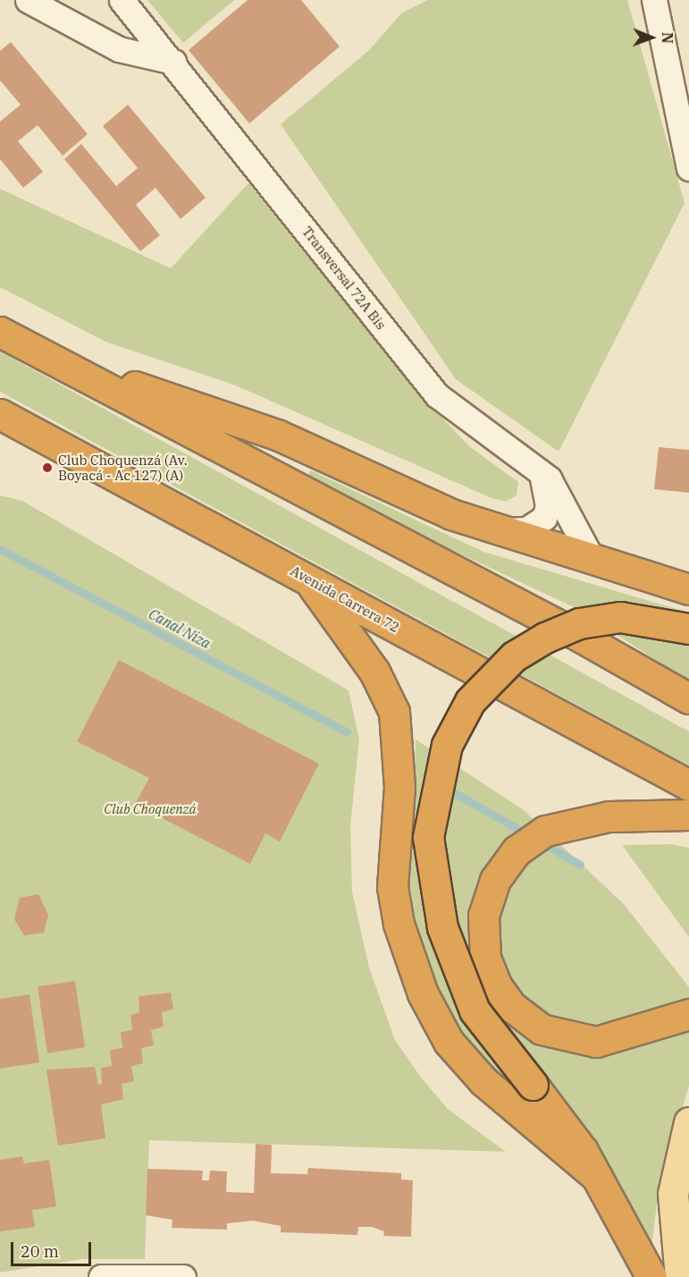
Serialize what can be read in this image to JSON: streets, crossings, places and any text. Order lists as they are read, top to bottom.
{
  "streets": {
    "highway": ["Avenida Carrera 72"],
    "street": ["Transversal 72A Bis"]
  },
  "water": ["Canal Niza"],
  "parks": ["Club Choquenzá"],
  "places": ["Club Choquenzá (Av. Boyacá - Ac 127) (A)"],
  "scale_bar": "20 m",
  "north": "right"
}
